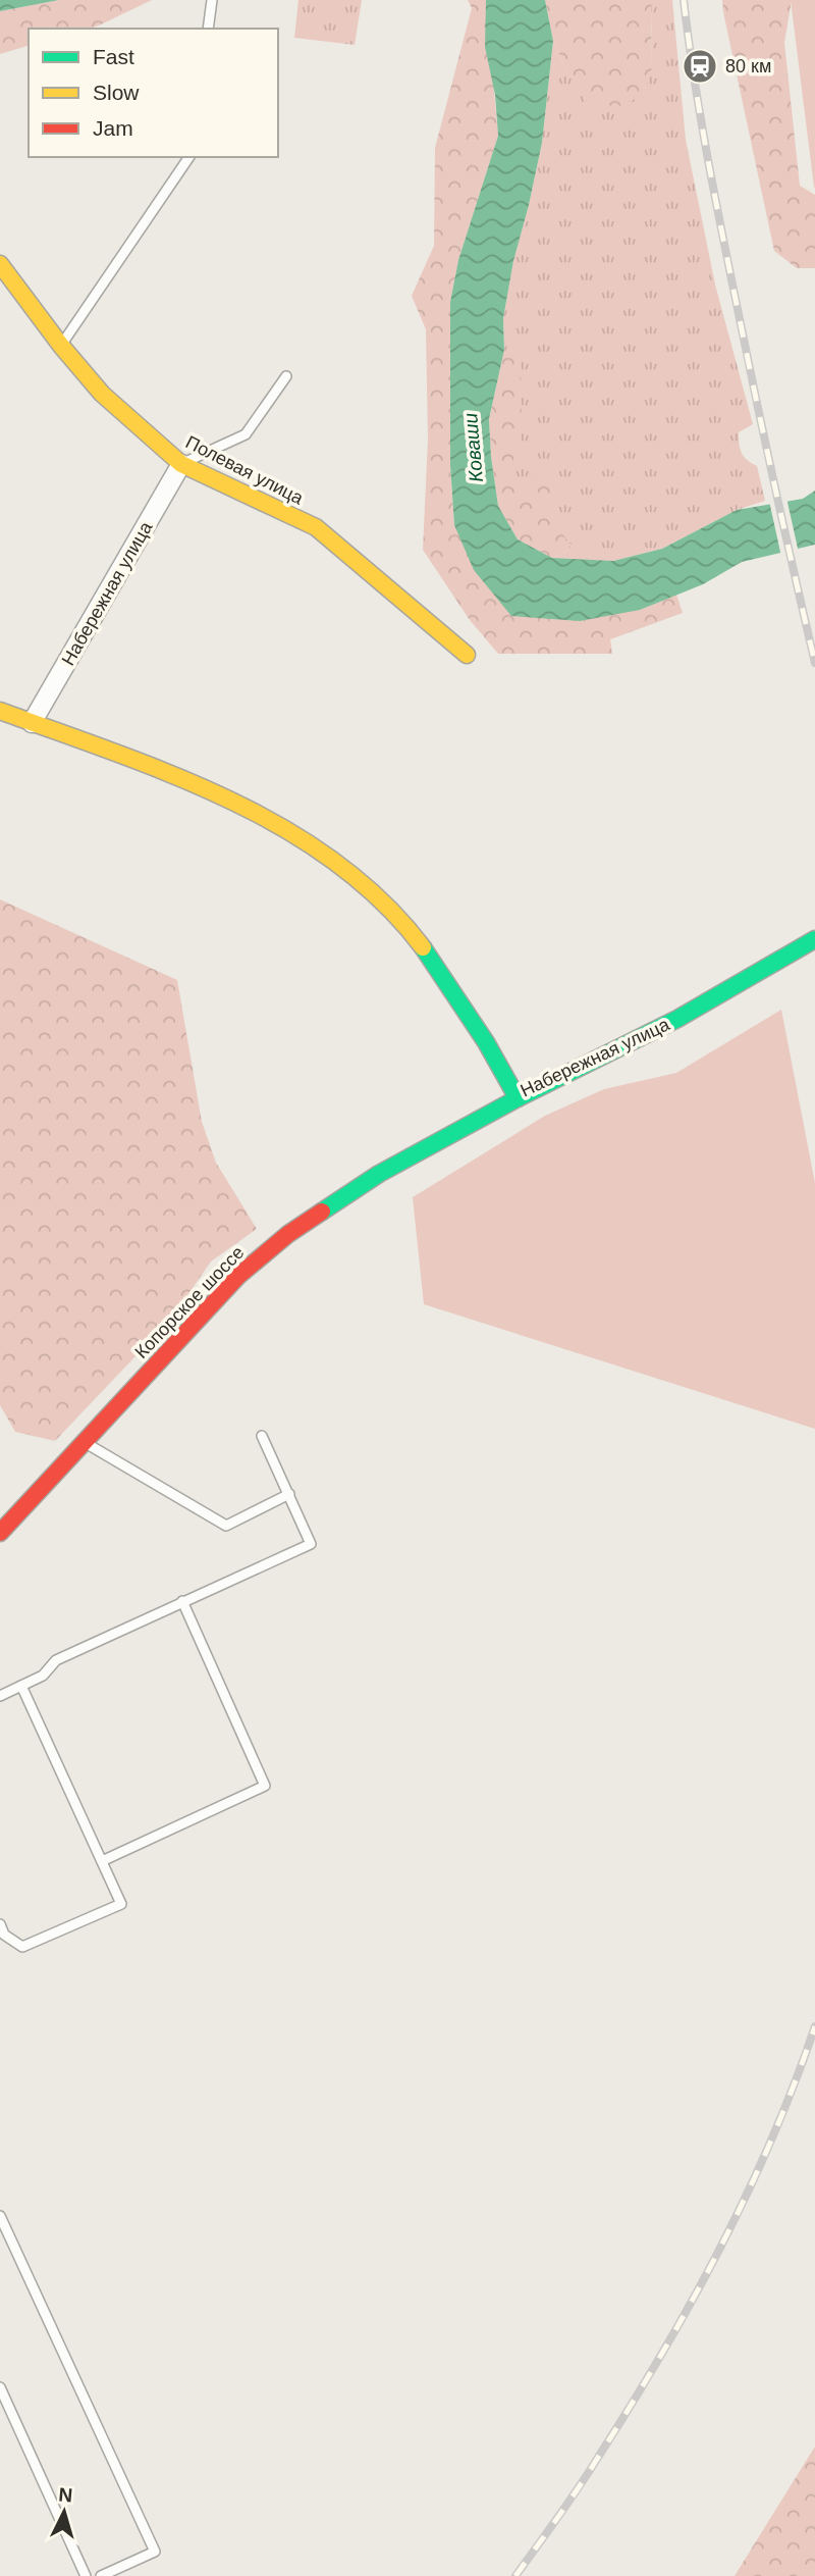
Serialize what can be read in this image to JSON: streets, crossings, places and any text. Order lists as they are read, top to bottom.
{
  "streets": {
    "street": ["Полевая улица", "Набережная улица", "Копорское шоссе"]
  },
  "crossings": [
    ["Полевая улица", "Набережная улица"],
    ["Набережная улица", "Копорское шоссе"]
  ],
  "water": ["Коваши"],
  "places": {
    "station": ["80 км"]
  },
  "legend": ["Fast", "Slow", "Jam"],
  "north": "top"
}
